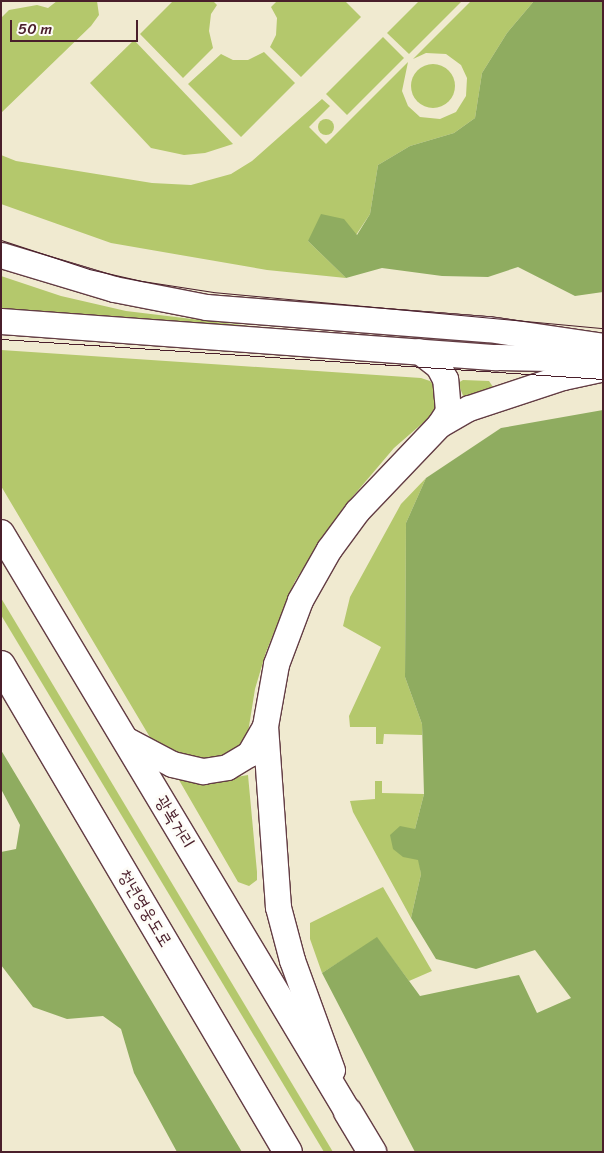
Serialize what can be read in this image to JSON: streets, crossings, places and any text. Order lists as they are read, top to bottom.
{
  "streets": {
    "highway": ["광복거리", "청년영웅도로"]
  },
  "scale_bar": "50 m"
}
